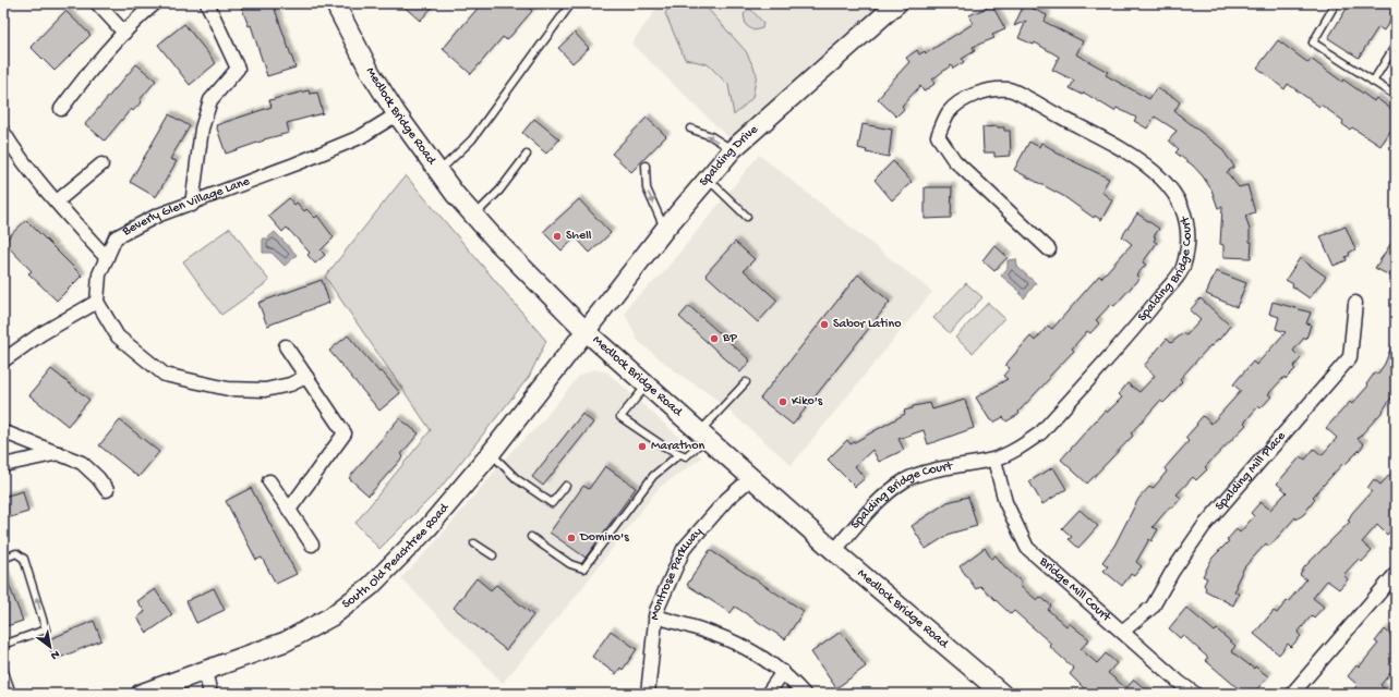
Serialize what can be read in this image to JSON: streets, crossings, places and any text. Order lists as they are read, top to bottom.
{
  "streets": {
    "main road": ["Medlock Bridge Road", "Spalding Drive", "South Old Peachtree Road"],
    "street": [
      "Beverly Glen Village Lane",
      "Spalding Bridge Court",
      "Spalding Mill Place",
      "Montrose Parkway",
      "Bridge Mill Court"
    ]
  },
  "crossings": [
    ["Medlock Bridge Road", "Spalding Drive"],
    ["Medlock Bridge Road", "Beverly Glen Village Lane"],
    ["Medlock Bridge Road", "Spalding Bridge Court"],
    ["Medlock Bridge Road", "South Old Peachtree Road"],
    ["Medlock Bridge Road", "Montrose Parkway"],
    ["Spalding Drive", "South Old Peachtree Road"],
    ["Spalding Bridge Court", "Bridge Mill Court"],
    ["Spalding Mill Place", "Bridge Mill Court"]
  ],
  "places": [
    "Shell",
    "Sabor Latino",
    "BP",
    "Kiko's",
    "Marathon",
    "Domino's"
  ],
  "north": "bottom right"
}
